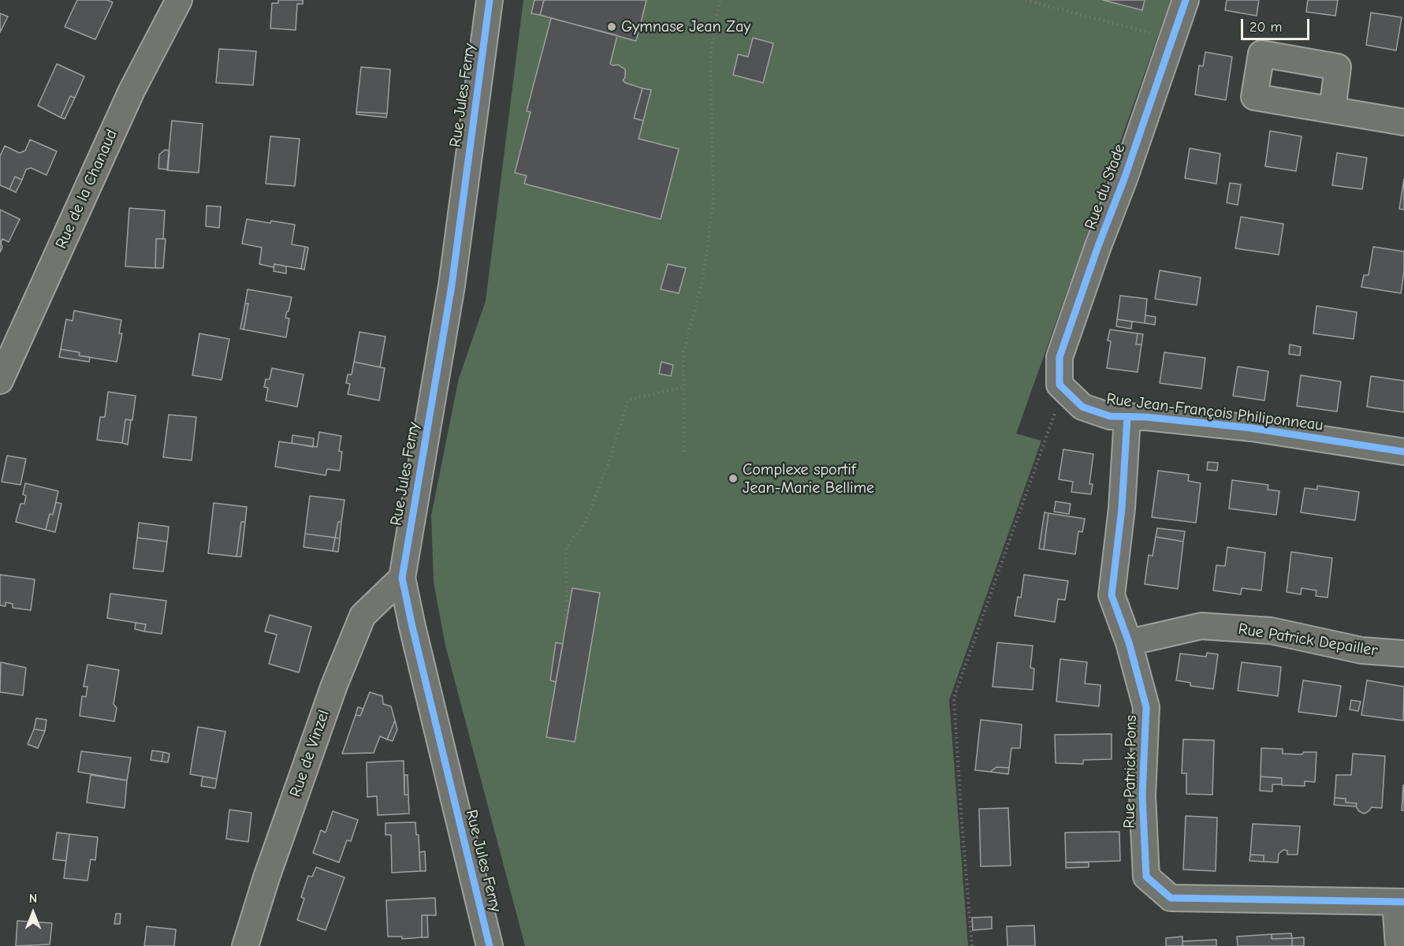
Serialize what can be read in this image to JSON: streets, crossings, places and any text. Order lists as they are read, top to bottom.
{
  "streets": {
    "street": [
      "Rue Jules Ferry",
      "Rue du Stade",
      "Rue de la Chanaud",
      "Rue Jean-François Philiponneau",
      "Rue Patrick Depailler",
      "Rue de Vinzel",
      "Rue Patrick Pons"
    ]
  },
  "crossings": [
    ["Rue Jules Ferry", "Rue de Vinzel"],
    ["Rue du Stade", "Rue Jean-François Philiponneau"],
    ["Rue Jean-François Philiponneau", "Rue Patrick Pons"],
    ["Rue Patrick Depailler", "Rue Patrick Pons"]
  ],
  "places": ["Gymnase Jean Zay", "Complexe sportif Jean-Marie Bellime"],
  "scale_bar": "20 m",
  "north": "top"
}
